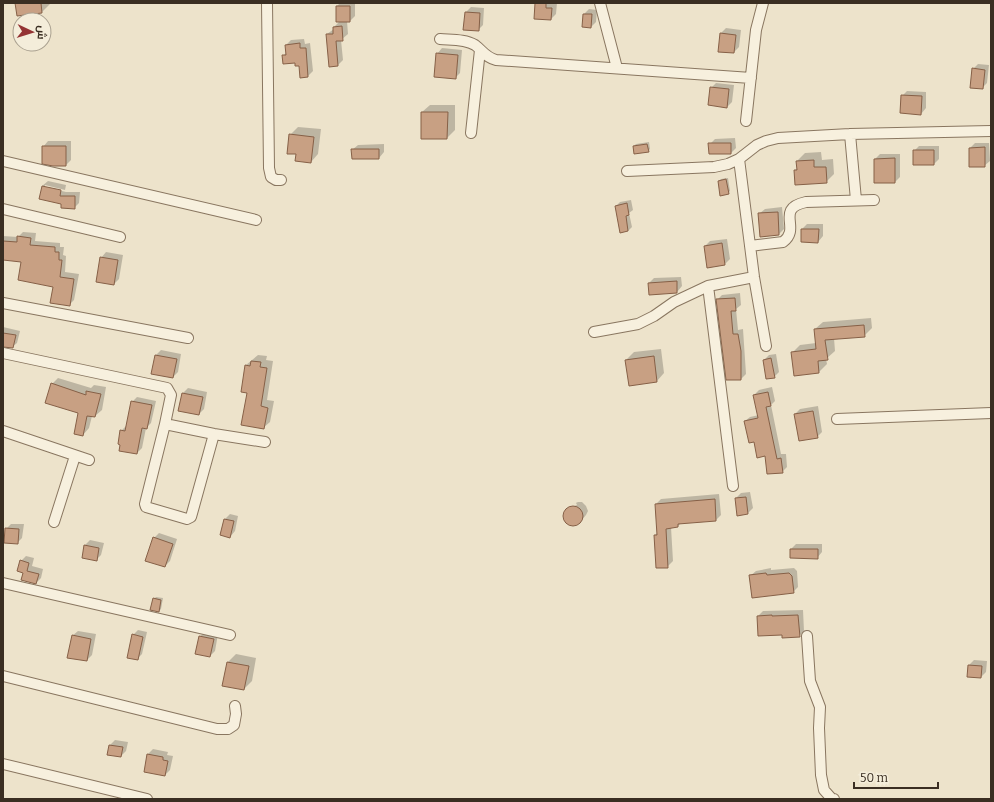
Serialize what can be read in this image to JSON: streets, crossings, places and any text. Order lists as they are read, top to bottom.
{
  "scale_bar": "50 m",
  "north": "right"
}
